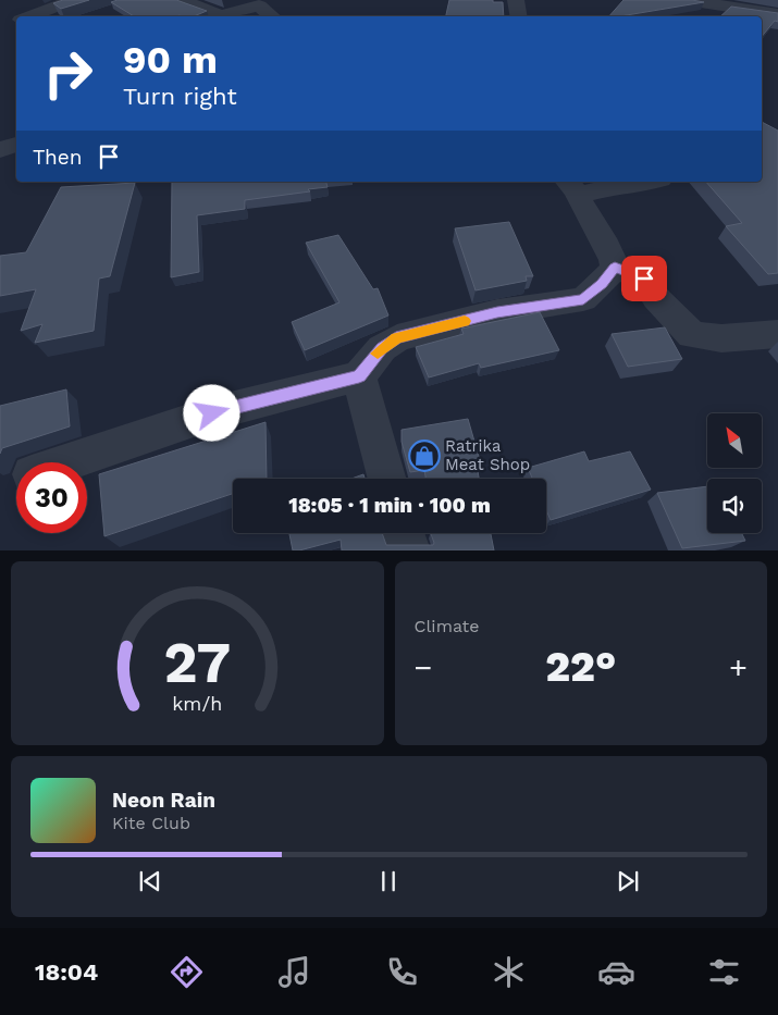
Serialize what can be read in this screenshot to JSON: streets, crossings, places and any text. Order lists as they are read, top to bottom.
{
  "places": {
    "shop": ["Ratrika Meat Shop"]
  },
  "north": "top left",
  "page": {
    "turn": ["90 m", "Turn right"],
    "then": "Then",
    "limit": "30",
    "trip": "18:05 · 1 min · 100 m",
    "tile": "Climate",
    "heat": ["−", "22°", "+"],
    "song": ["Neon Rain", "Kite Club"],
    "tabs": "18:04",
    "gauge": ["27", "km/h"]
  }
}
